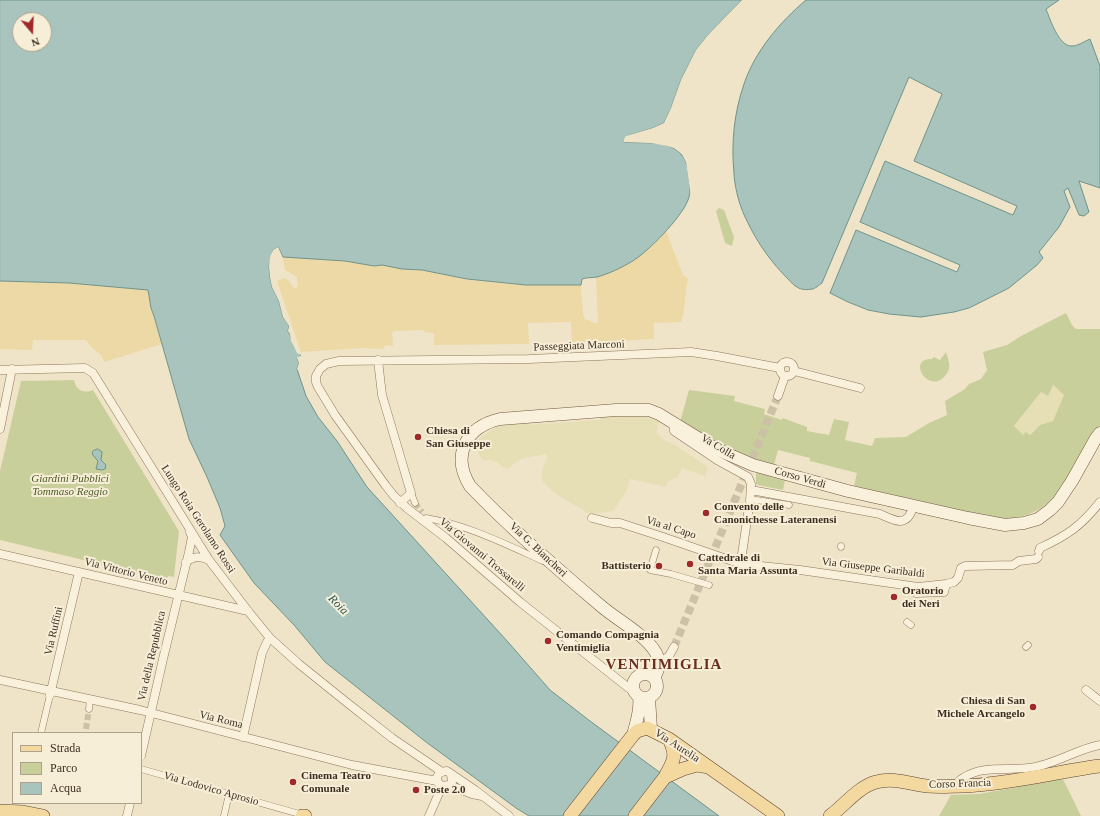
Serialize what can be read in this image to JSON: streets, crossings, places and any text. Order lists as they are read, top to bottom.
{
  "streets": {
    "main road": [
      "Corso Verdi",
      "Via G. Biancheri",
      "Via Aurelia",
      "Corso Francia"
    ],
    "street": [
      "Passeggiata Marconi",
      "Va Colla",
      "Lungo Roia Gerolamo Rossi",
      "Via al Capo",
      "Via Giovanni Trossarelli",
      "Via Giuseppe Garibaldi",
      "Via Vittorio Veneto",
      "Via Ruffini",
      "Via della Repubblica",
      "Via Roma",
      "Via Lodovico Aprosio"
    ]
  },
  "crossings": [
    ["Passeggiata Marconi", "Via Giovanni Trossarelli"],
    ["Va Colla", "Corso Verdi"],
    ["Corso Verdi", "Via G. Biancheri"],
    ["Lungo Roia Gerolamo Rossi", "Via Vittorio Veneto"],
    ["Lungo Roia Gerolamo Rossi", "Via della Repubblica"],
    ["Via al Capo", "Via Giuseppe Garibaldi"],
    ["Via Vittorio Veneto", "Via Ruffini"],
    ["Via Vittorio Veneto", "Via della Repubblica"],
    ["Via Ruffini", "Via Roma"],
    ["Via della Repubblica", "Via Roma"]
  ],
  "districts": ["VENTIMIGLIA"],
  "water": ["Roia"],
  "parks": ["Giardini Pubblici Tommaso Reggio"],
  "places": [
    "Chiesa di San Giuseppe",
    "Convento delle Canonichesse Lateranensi",
    "Cattedrale di Santa Maria Assunta",
    "Battisterio",
    "Oratorio dei Neri",
    "Comando Compagnia Ventimiglia",
    "Chiesa di San Michele Arcangelo",
    "Cinema Teatro Comunale",
    "Poste 2.0"
  ],
  "legend": ["Strada", "Parco", "Acqua"],
  "north": "bottom"
}
